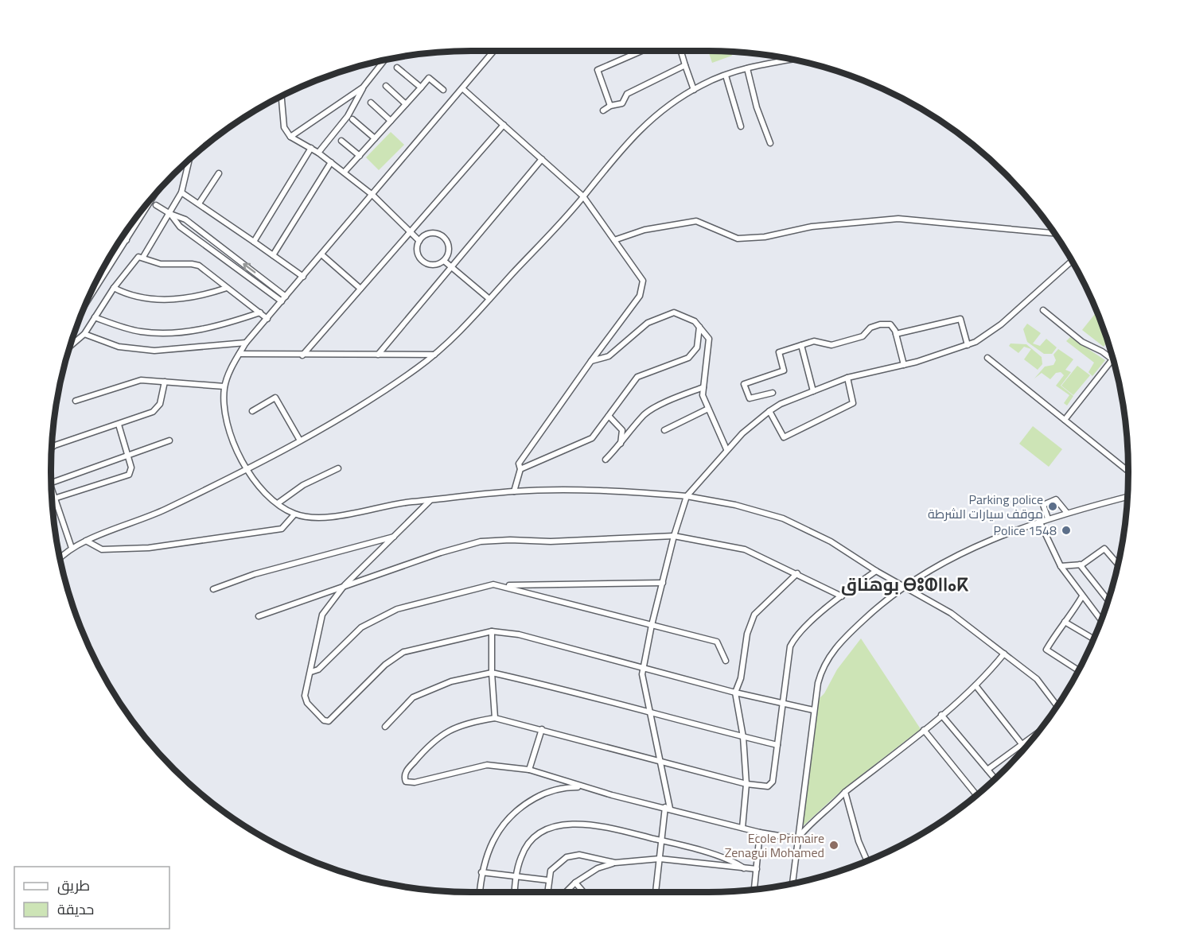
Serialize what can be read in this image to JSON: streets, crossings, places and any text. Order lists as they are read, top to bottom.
{
  "districts": ["بوهناق ⴱⵓⵀⵏⵏⴰⴽ"],
  "places": ["Parking police موقف سيارات الشرطة", "Police 1548", "Ecole Primaire Zenagui Mohamed"],
  "legend": ["طريق", "حديقة"]
}
